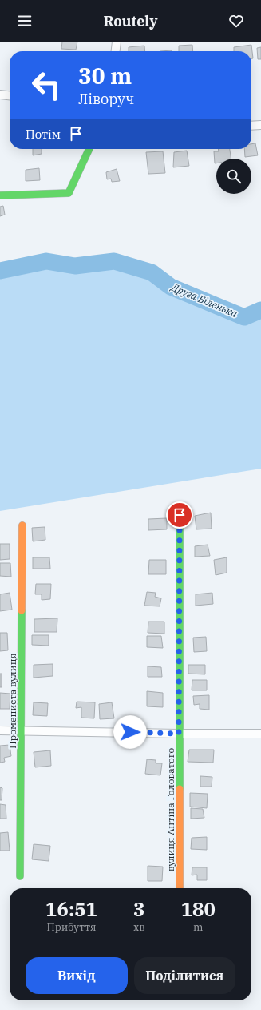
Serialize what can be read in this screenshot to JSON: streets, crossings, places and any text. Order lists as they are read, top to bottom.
{
  "streets": {
    "street": ["Промениста вулиця", "вулиця Антіна Головатого"]
  },
  "water": ["Друга Біленька"],
  "page": {
    "header": "Routely",
    "turn": ["30 m", "Ліворуч"],
    "then": "Потім",
    "eta": [
      "16:51",
      "Прибуття",
      "3",
      "хв",
      "180",
      "m"
    ],
    "buttons": ["Вихід", "Поділитися"]
  }
}
